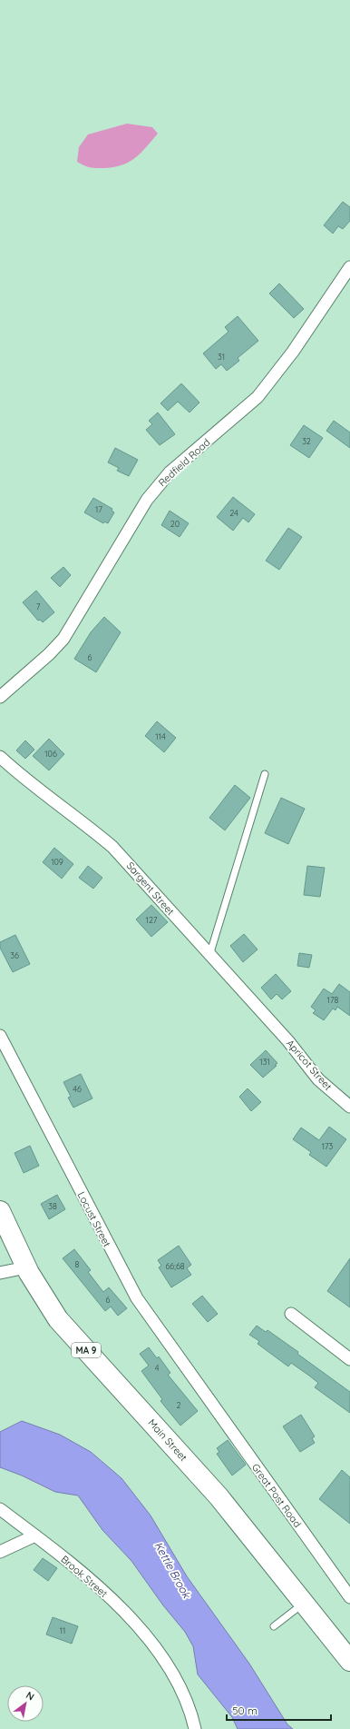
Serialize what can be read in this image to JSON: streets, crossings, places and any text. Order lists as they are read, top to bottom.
{
  "streets": {
    "highway": ["MA 9", "Main Street"],
    "street": [
      "Redfield Road",
      "Sargent Street",
      "Apricot Street",
      "Locust Street",
      "Great Post Road",
      "Brook Street"
    ]
  },
  "crossings": [
    ["Sargent Street", "Apricot Street"],
    ["Locust Street", "Great Post Road"]
  ],
  "water": ["Kettle Brook"],
  "house_numbers": [
    "31",
    "32",
    "17",
    "24",
    "20",
    "7",
    "6",
    "114",
    "106",
    "109",
    "127",
    "36",
    "178",
    "131",
    "46",
    "173",
    "38",
    "8",
    "66;68",
    "6",
    "4",
    "2",
    "11"
  ],
  "scale_bar": "50 m",
  "north": "top right"
}
